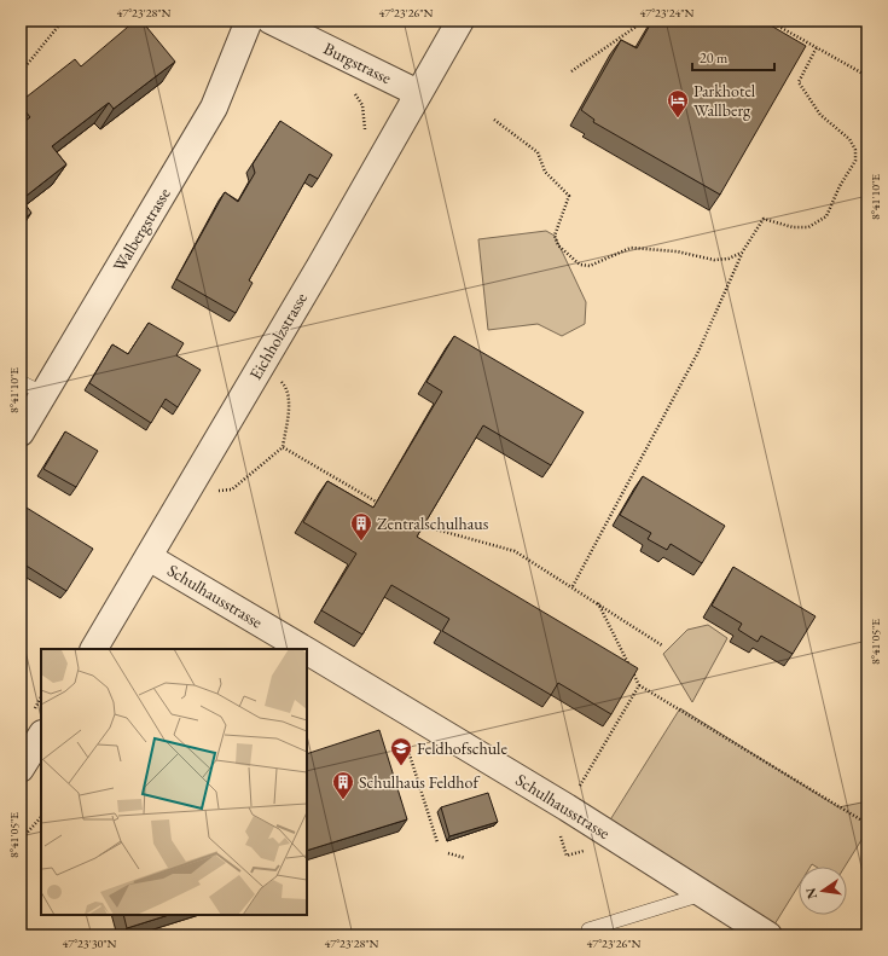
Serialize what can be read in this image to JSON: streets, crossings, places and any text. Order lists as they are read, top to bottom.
{
  "streets": {
    "street": [
      "Burgstrasse",
      "Walbergstrasse",
      "Eichholzstrasse",
      "Schulhausstrasse"
    ]
  },
  "crossings": [
    ["Burgstrasse", "Eichholzstrasse"],
    ["Eichholzstrasse", "Schulhausstrasse"]
  ],
  "places": {
    "hotel": ["Parkhotel Wallberg"],
    "building": ["Zentralschulhaus", "Schulhaus Feldhof"],
    "school or university": ["Feldhofschule"]
  },
  "scale_bar": "20 m",
  "north": "left",
  "coordinates": [
    "47°23'28\"N",
    "47°23'26\"N",
    "47°23'24\"N",
    "8°41'10\"E",
    "8°41'05\"E",
    "47°23'30\"N"
  ]
}
